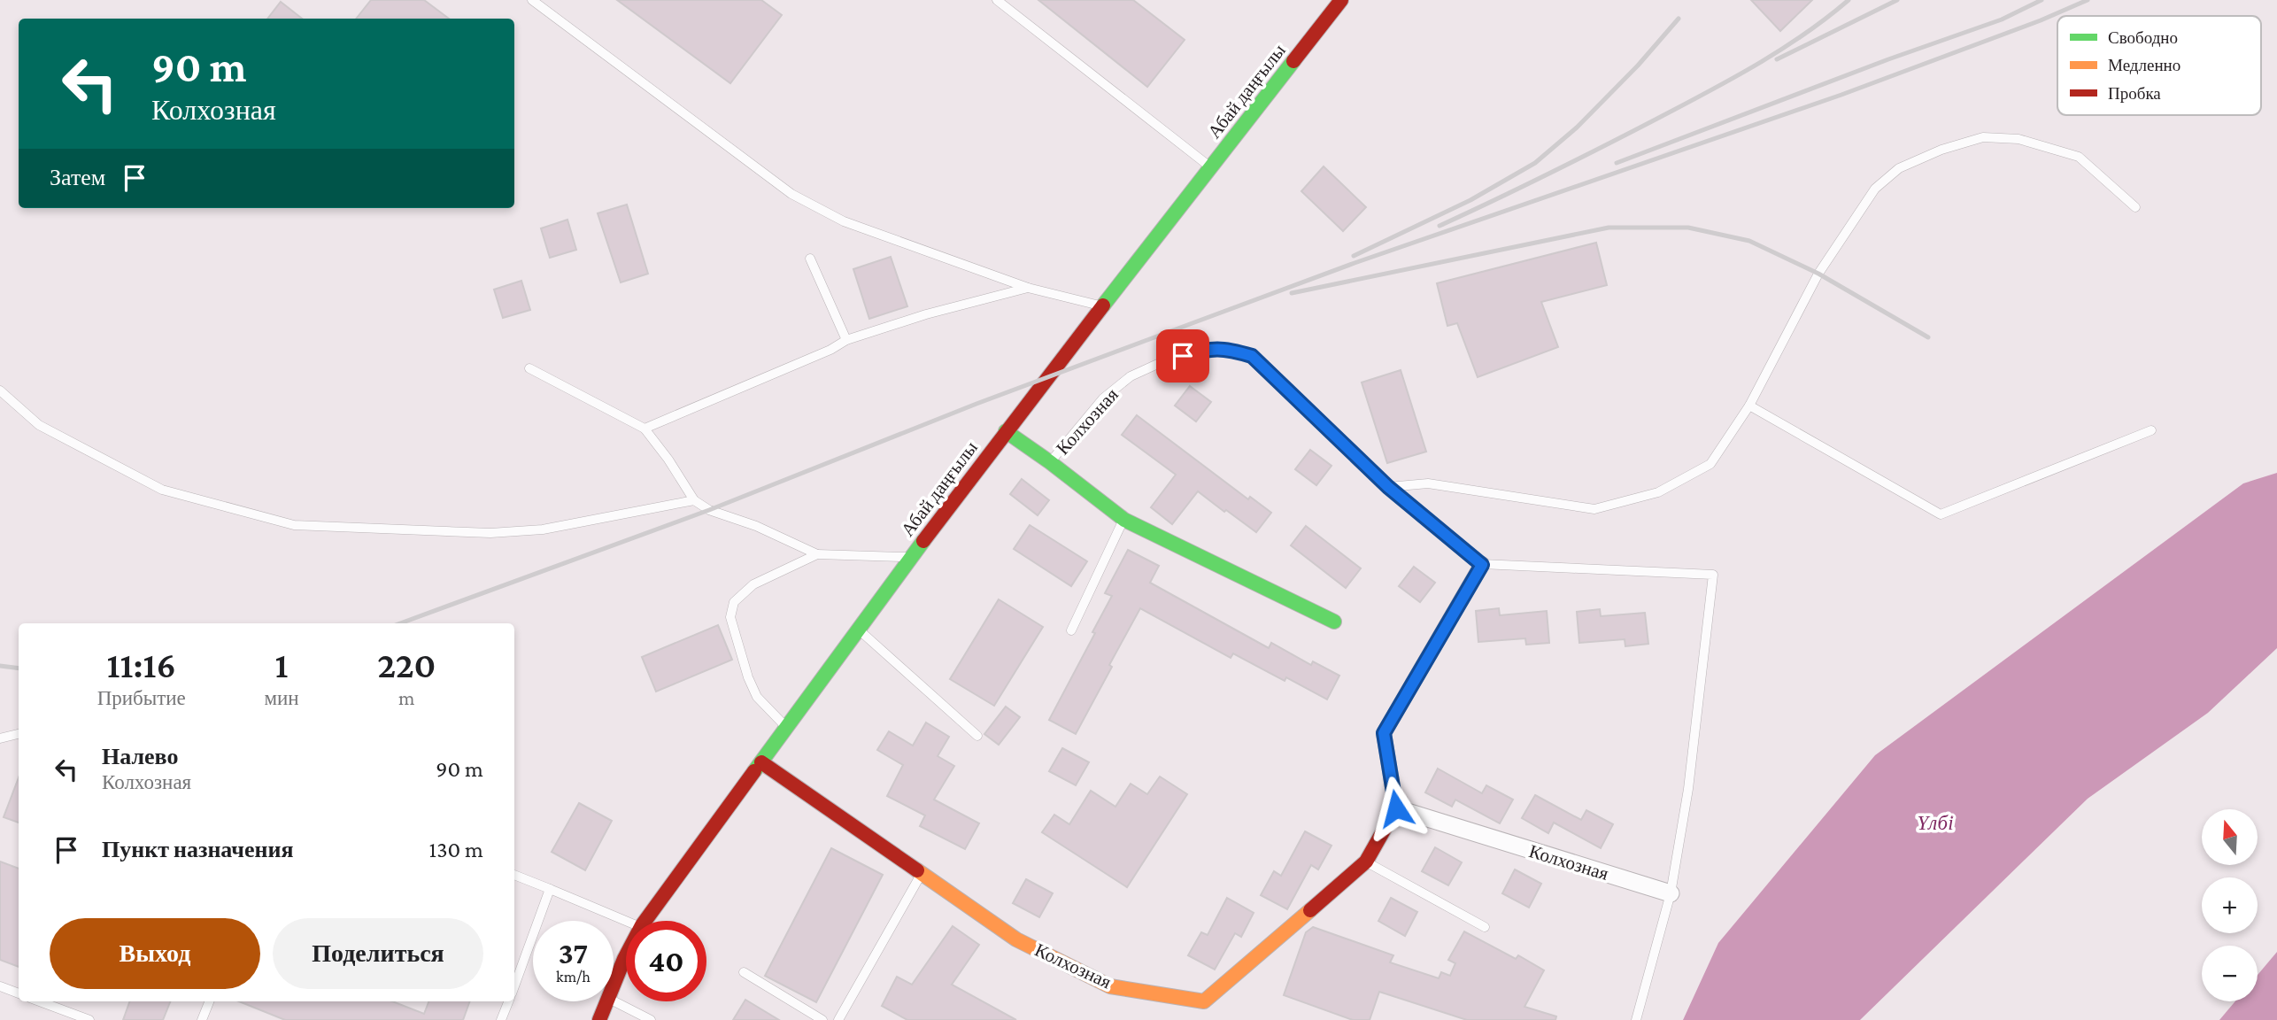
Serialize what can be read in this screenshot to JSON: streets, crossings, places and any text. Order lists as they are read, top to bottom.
{
  "streets": {
    "street": ["Абай даңғылы", "Колхозная"]
  },
  "crossings": [
    ["Абай даңғылы", "Колхозная"]
  ],
  "water": ["Үлбі"],
  "legend": ["Свободно", "Медленно", "Пробка"],
  "north": "top",
  "page": {
    "turn": ["90 m", "Колхозная"],
    "then": "Затем",
    "eta": [
      "11:16",
      "Прибытие",
      "1",
      "мин",
      "220",
      "m"
    ],
    "list": [
      {
        "name": "Налево",
        "note": "Колхозная",
        "value": "90 m"
      },
      {
        "name": "Пункт назначения",
        "value": "130 m"
      }
    ],
    "map_buttons": ["+", "−"],
    "buttons": ["Выход", "Поделиться"],
    "speed": "37 km/h",
    "limit": "40"
  }
}
